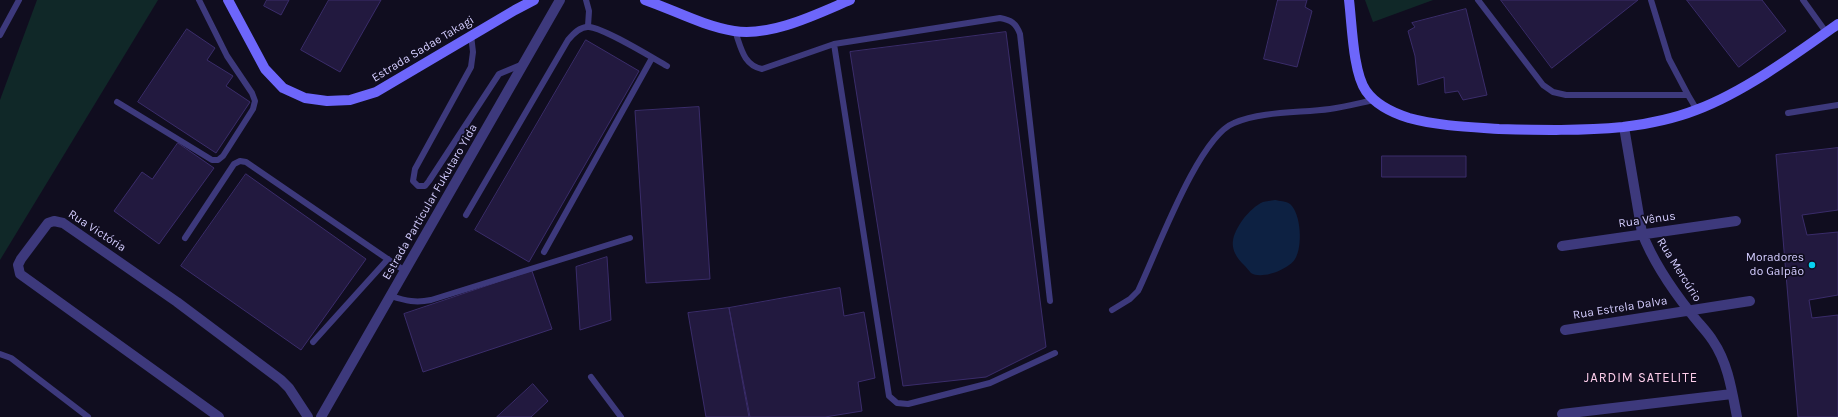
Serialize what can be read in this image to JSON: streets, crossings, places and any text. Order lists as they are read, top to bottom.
{
  "streets": {
    "street": [
      "Estrada Sadae Takagi",
      "Estrada Particular Fukutaro Yida",
      "Rua Vênus",
      "Rua Victória",
      "Rua Mercúrio",
      "Rua Estrela Dalva"
    ]
  },
  "crossings": [
    ["Rua Vênus", "Rua Mercúrio"],
    ["Rua Mercúrio", "Rua Estrela Dalva"]
  ],
  "districts": ["JARDIM SATELITE"],
  "places": ["Moradores do Galpão"]
}
